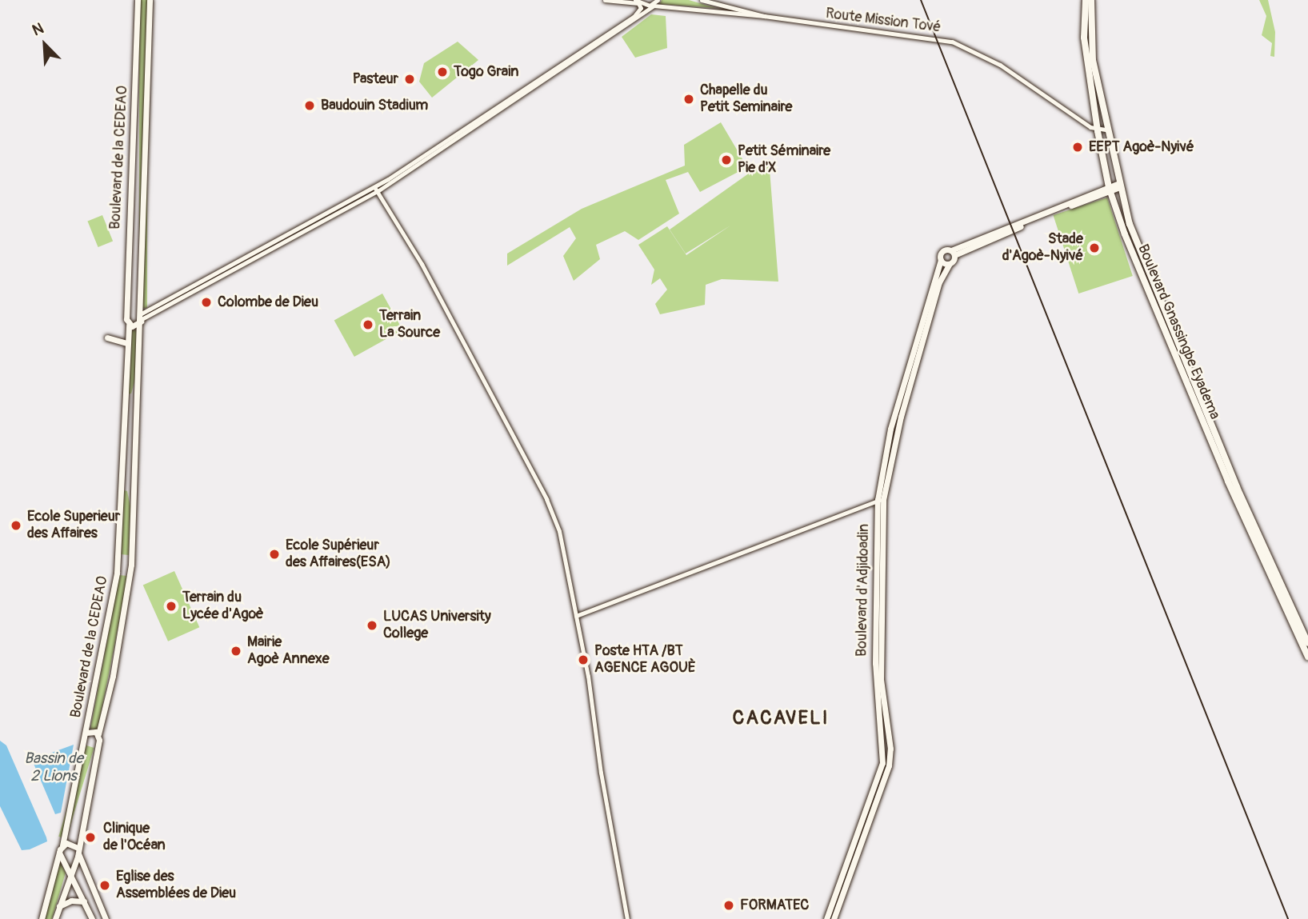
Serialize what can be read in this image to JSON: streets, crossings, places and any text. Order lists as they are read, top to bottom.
{
  "streets": {
    "highway": ["Boulevard Gnassingbe Eyadema"],
    "main road": ["Boulevard de la CEDEAO", "Boulevard d'Adjidoadin"],
    "street": ["Route Mission Tové"]
  },
  "crossings": [
    ["Route Mission Tové", "Boulevard Gnassingbe Eyadema"]
  ],
  "districts": ["CACAVELI"],
  "water": ["Bassin de 2 Lions"],
  "places": [
    "Togo Grain",
    "Pasteur",
    "Chapelle du Petit Seminaire",
    "Baudouin Stadium",
    "EEPT Agoè-Nyivé",
    "Petit Séminaire Pie d'X",
    "Stade d'Agoè-Nyivé",
    "Colombe de Dieu",
    "Terrain La Source",
    "Ecole Superieur des Affaires",
    "Ecole Supérieur des Affaires(ESA)",
    "Terrain du Lycée d'Agoè",
    "LUCAS University College",
    "Mairie Agoè Annexe",
    "Poste HTA /BT AGENCE AGOUÈ",
    "Clinique de l'Océan",
    "Eglise des Assemblées de Dieu",
    "FORMATEC"
  ],
  "north": "top left"
}
